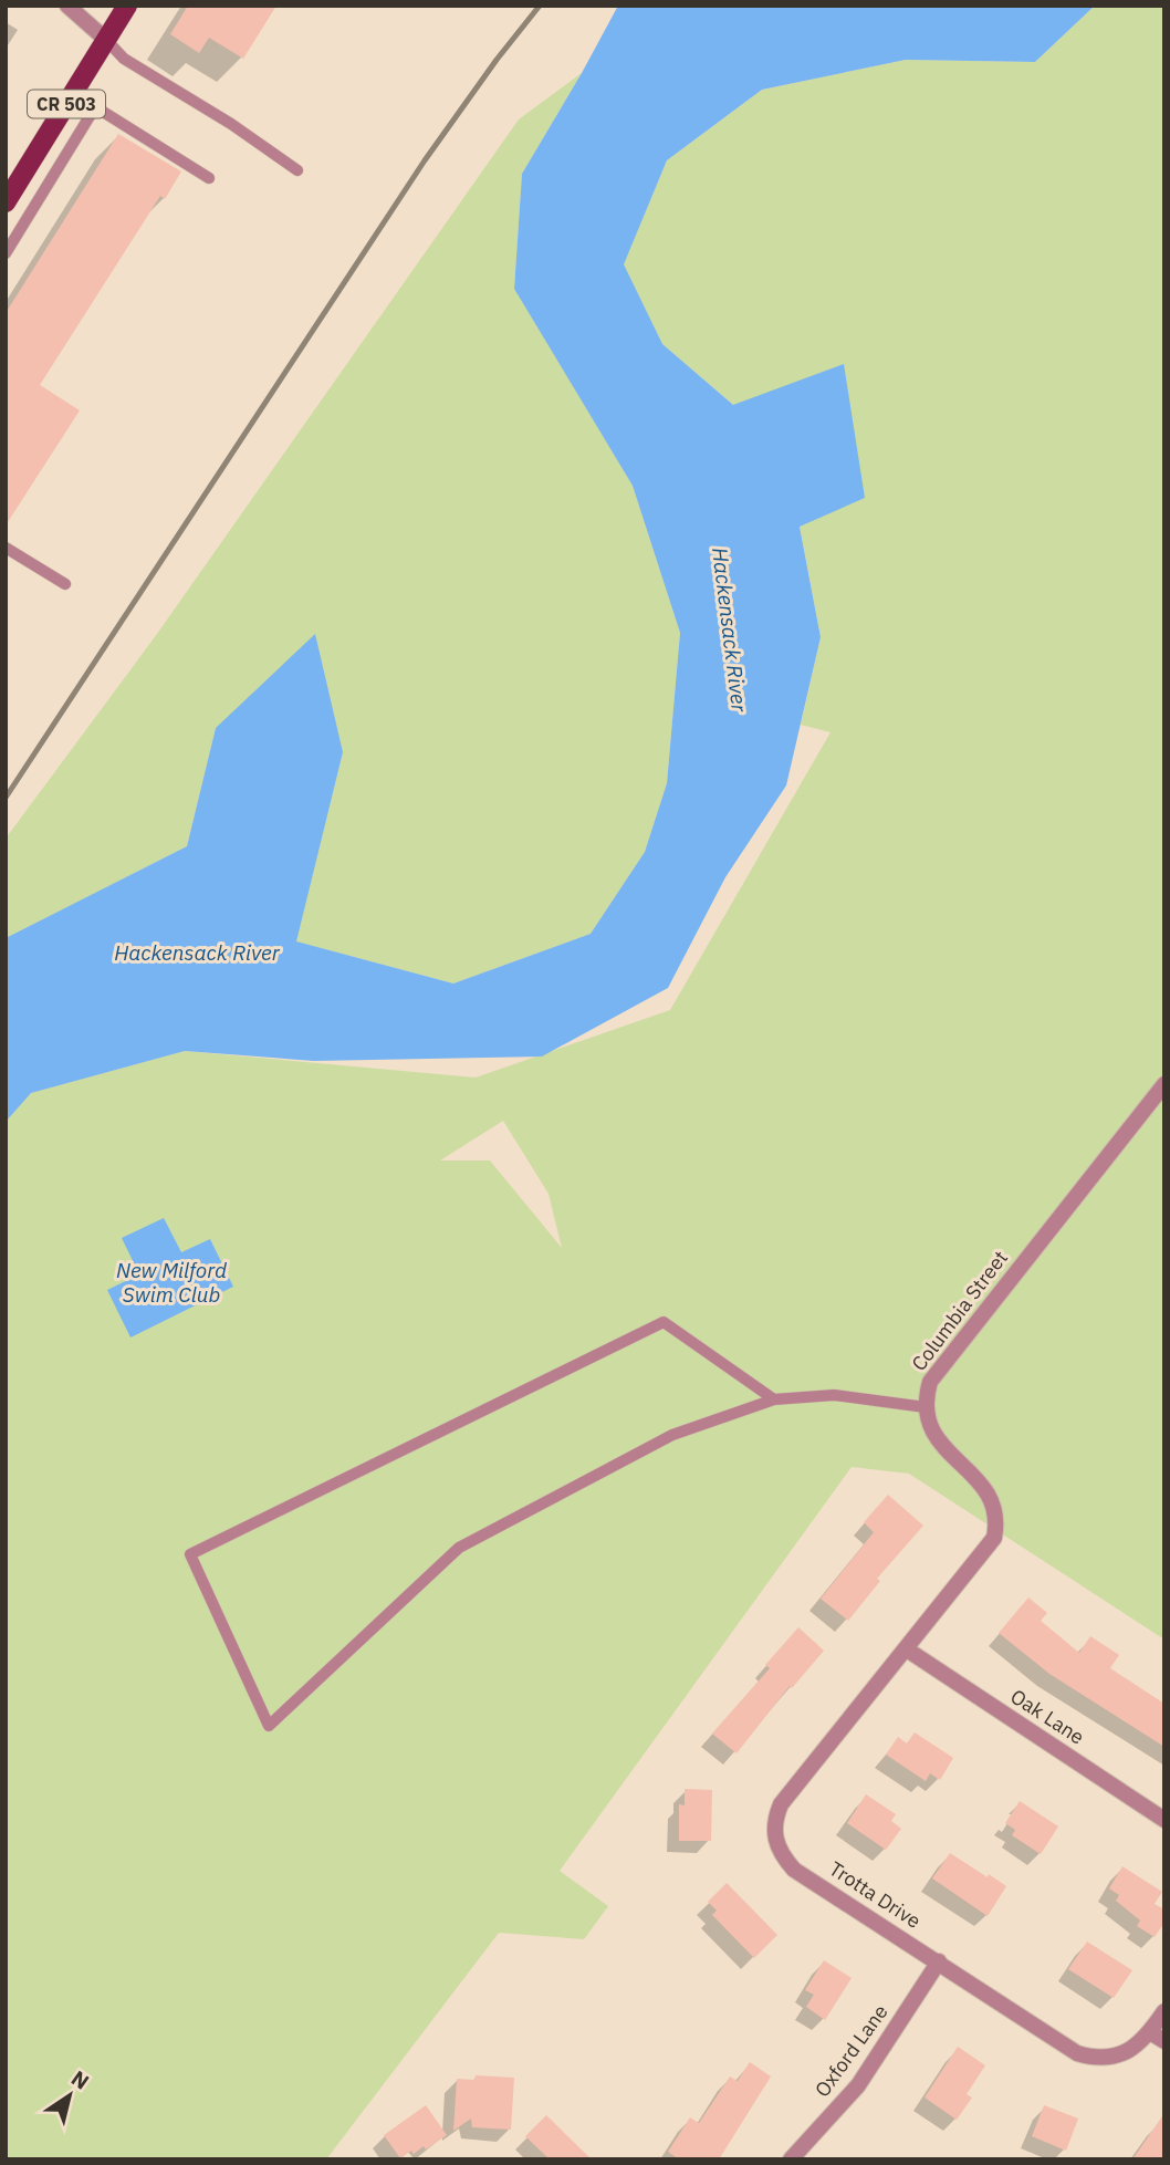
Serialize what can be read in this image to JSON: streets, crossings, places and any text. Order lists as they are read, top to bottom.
{
  "streets": {
    "main road": ["CR 503"],
    "street": [
      "Columbia Street",
      "Oak Lane",
      "Trotta Drive",
      "Oxford Lane"
    ]
  },
  "crossings": [
    ["Oak Lane", "Trotta Drive"],
    ["Trotta Drive", "Oxford Lane"]
  ],
  "water": ["Hackensack River", "New Milford Swim Club"],
  "north": "top right"
}
